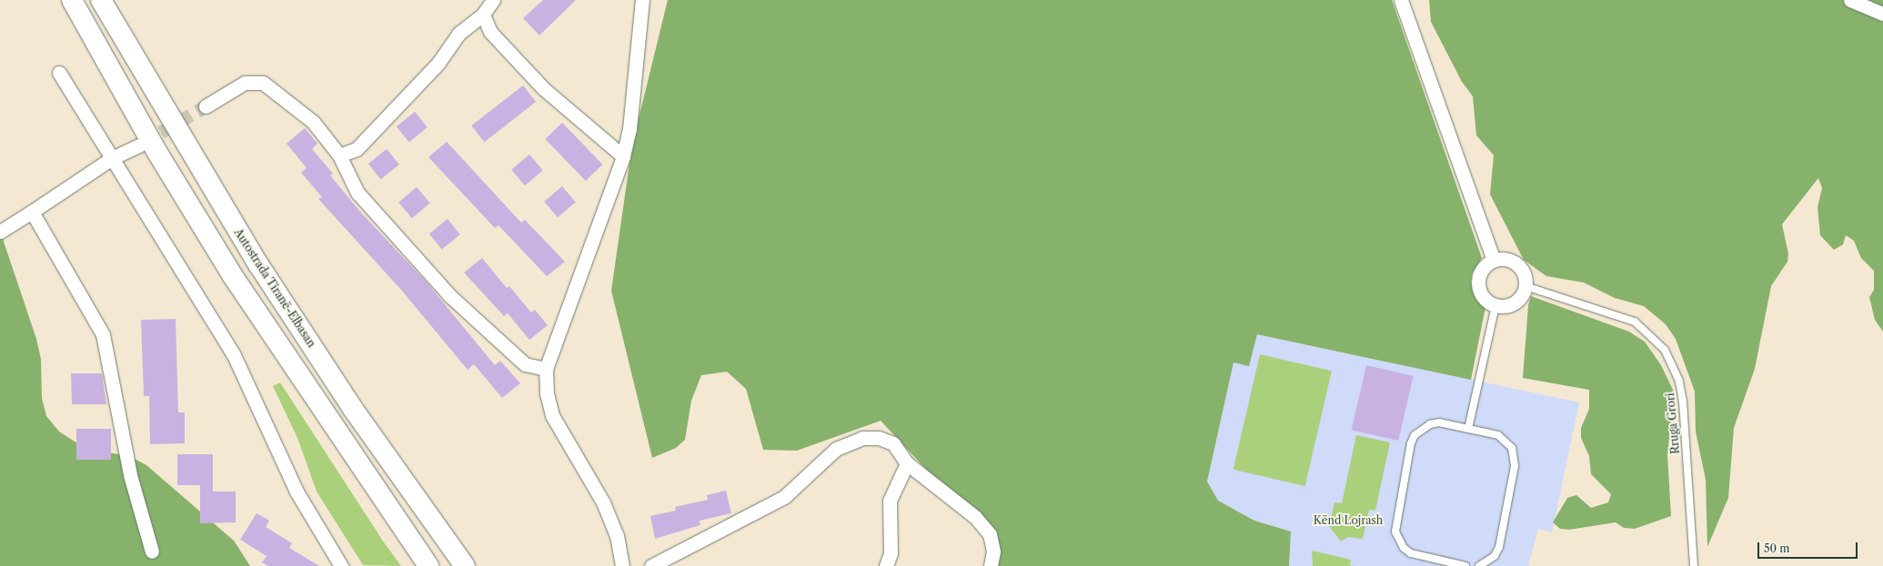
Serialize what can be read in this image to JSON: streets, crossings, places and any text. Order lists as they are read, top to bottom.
{
  "streets": {
    "highway": ["Autostrada Tiranë-Elbasan"],
    "lane": ["Rruga Grori"]
  },
  "parks": ["Kënd Lojrash"],
  "scale_bar": "50 m"
}
